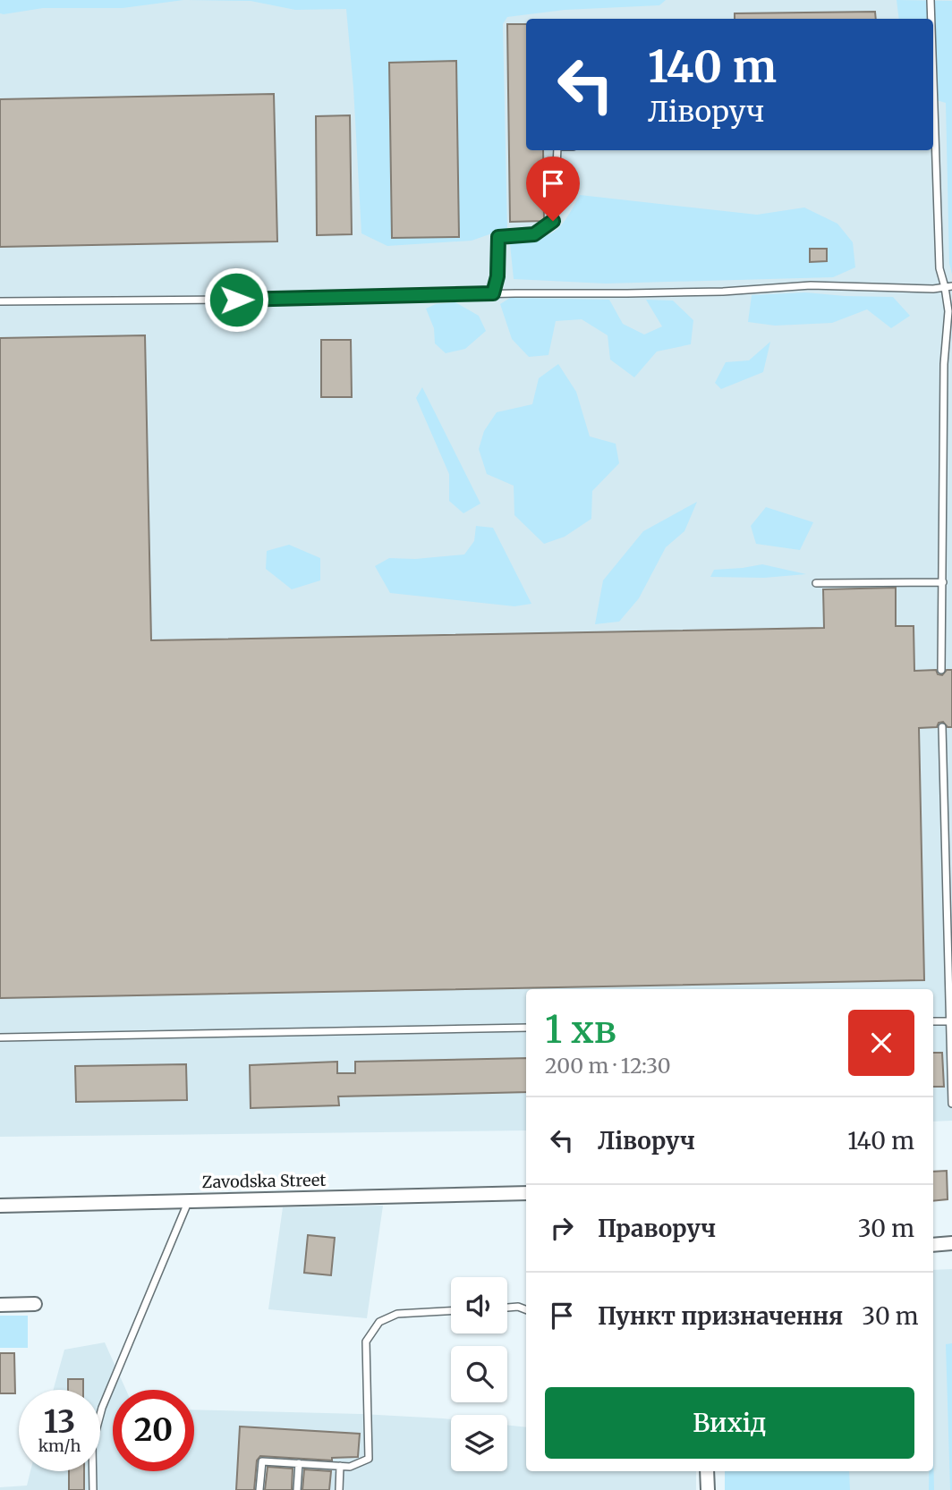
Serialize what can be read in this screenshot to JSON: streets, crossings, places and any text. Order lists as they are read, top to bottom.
{
  "streets": {
    "street": ["Zavodska Street"]
  },
  "page": {
    "turn": ["140 m", "Ліворуч"],
    "heading": ["1 хв", "200 m · 12:30"],
    "list": [
      {
        "name": "Ліворуч",
        "value": "140 m"
      },
      {
        "name": "Праворуч",
        "value": "30 m"
      },
      {
        "name": "Пункт призначення",
        "value": "30 m"
      }
    ],
    "buttons": "Вихід",
    "speed": "13 km/h",
    "limit": "20"
  }
}
